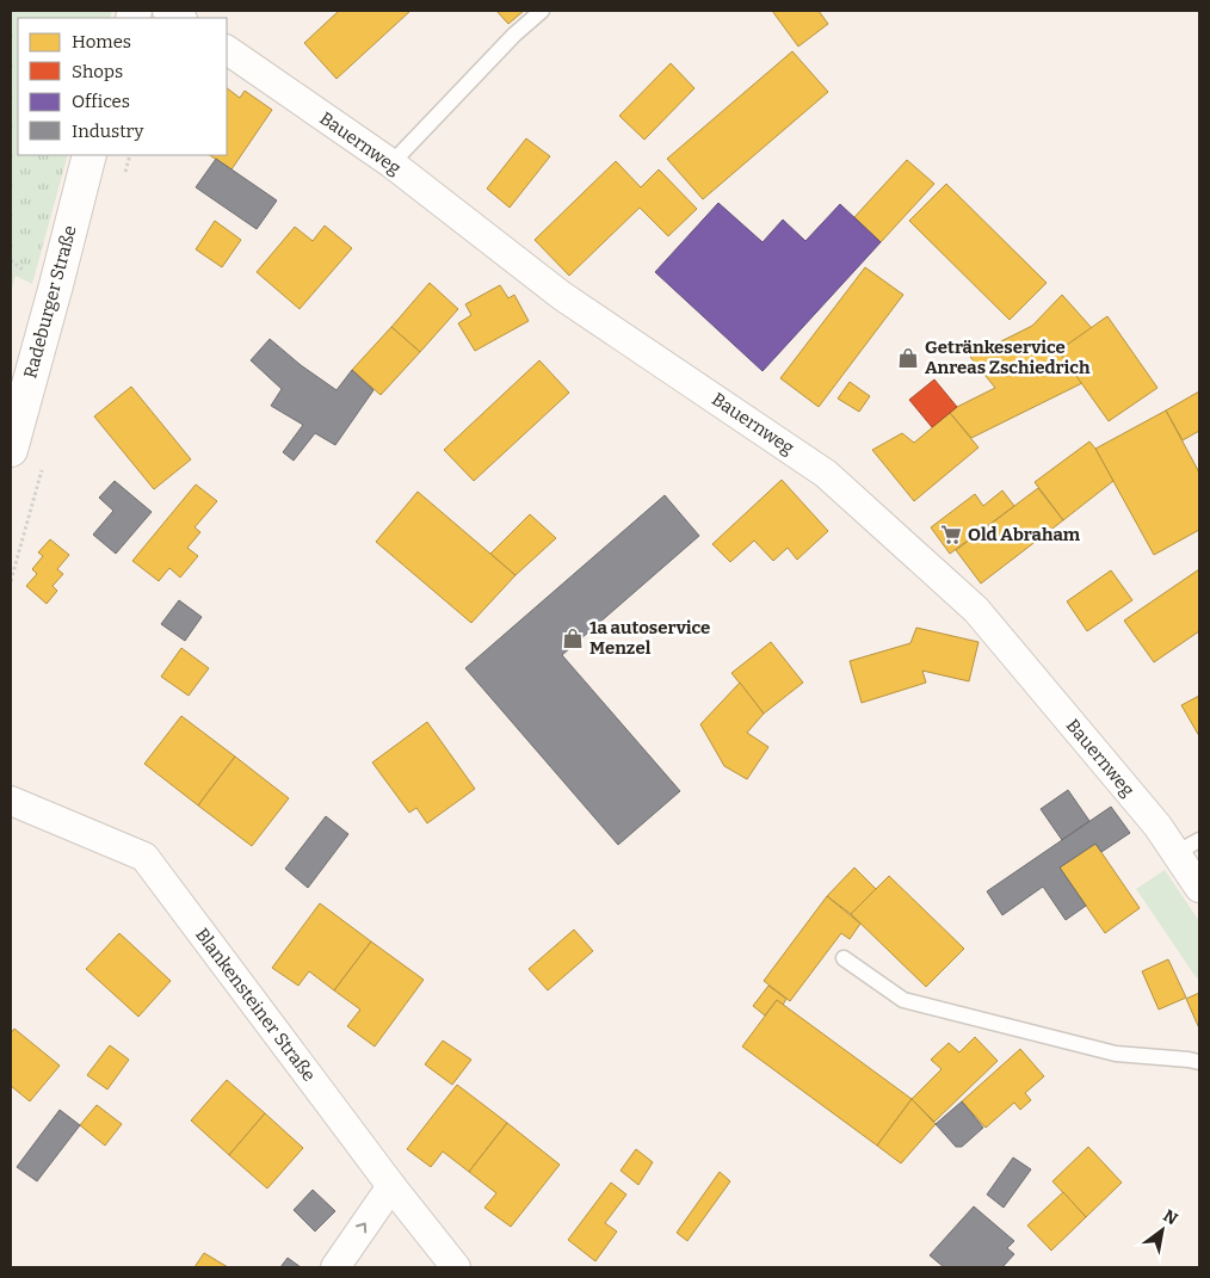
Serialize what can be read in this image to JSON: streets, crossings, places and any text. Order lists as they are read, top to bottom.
{
  "streets": {
    "main road": ["Radeburger Straße"],
    "street": ["Bauernweg", "Blankensteiner Straße"]
  },
  "places": {
    "shop": ["Getränkeservice Anreas Zschiedrich", "1a autoservice Menzel"],
    "supermarket": ["Old Abraham"]
  },
  "legend": [
    "Homes",
    "Shops",
    "Offices",
    "Industry"
  ],
  "north": "top right"
}
